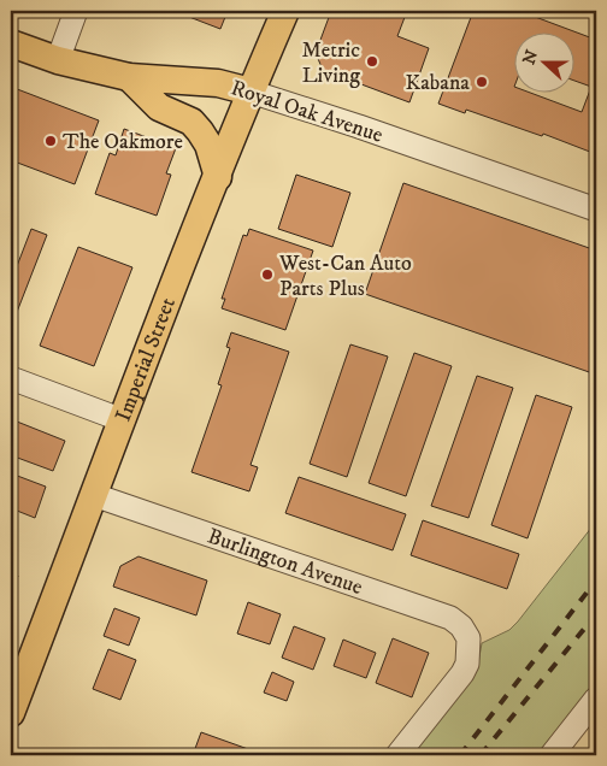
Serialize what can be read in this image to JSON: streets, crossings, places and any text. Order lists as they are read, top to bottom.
{
  "streets": {
    "main road": ["Royal Oak Avenue", "Imperial Street"],
    "street": ["Burlington Avenue"]
  },
  "crossings": [
    ["Royal Oak Avenue", "Imperial Street"],
    ["Imperial Street", "Burlington Avenue"]
  ],
  "places": [
    "Metric Living",
    "Kabana",
    "The Oakmore",
    "West-Can Auto Parts Plus"
  ],
  "north": "left"
}
